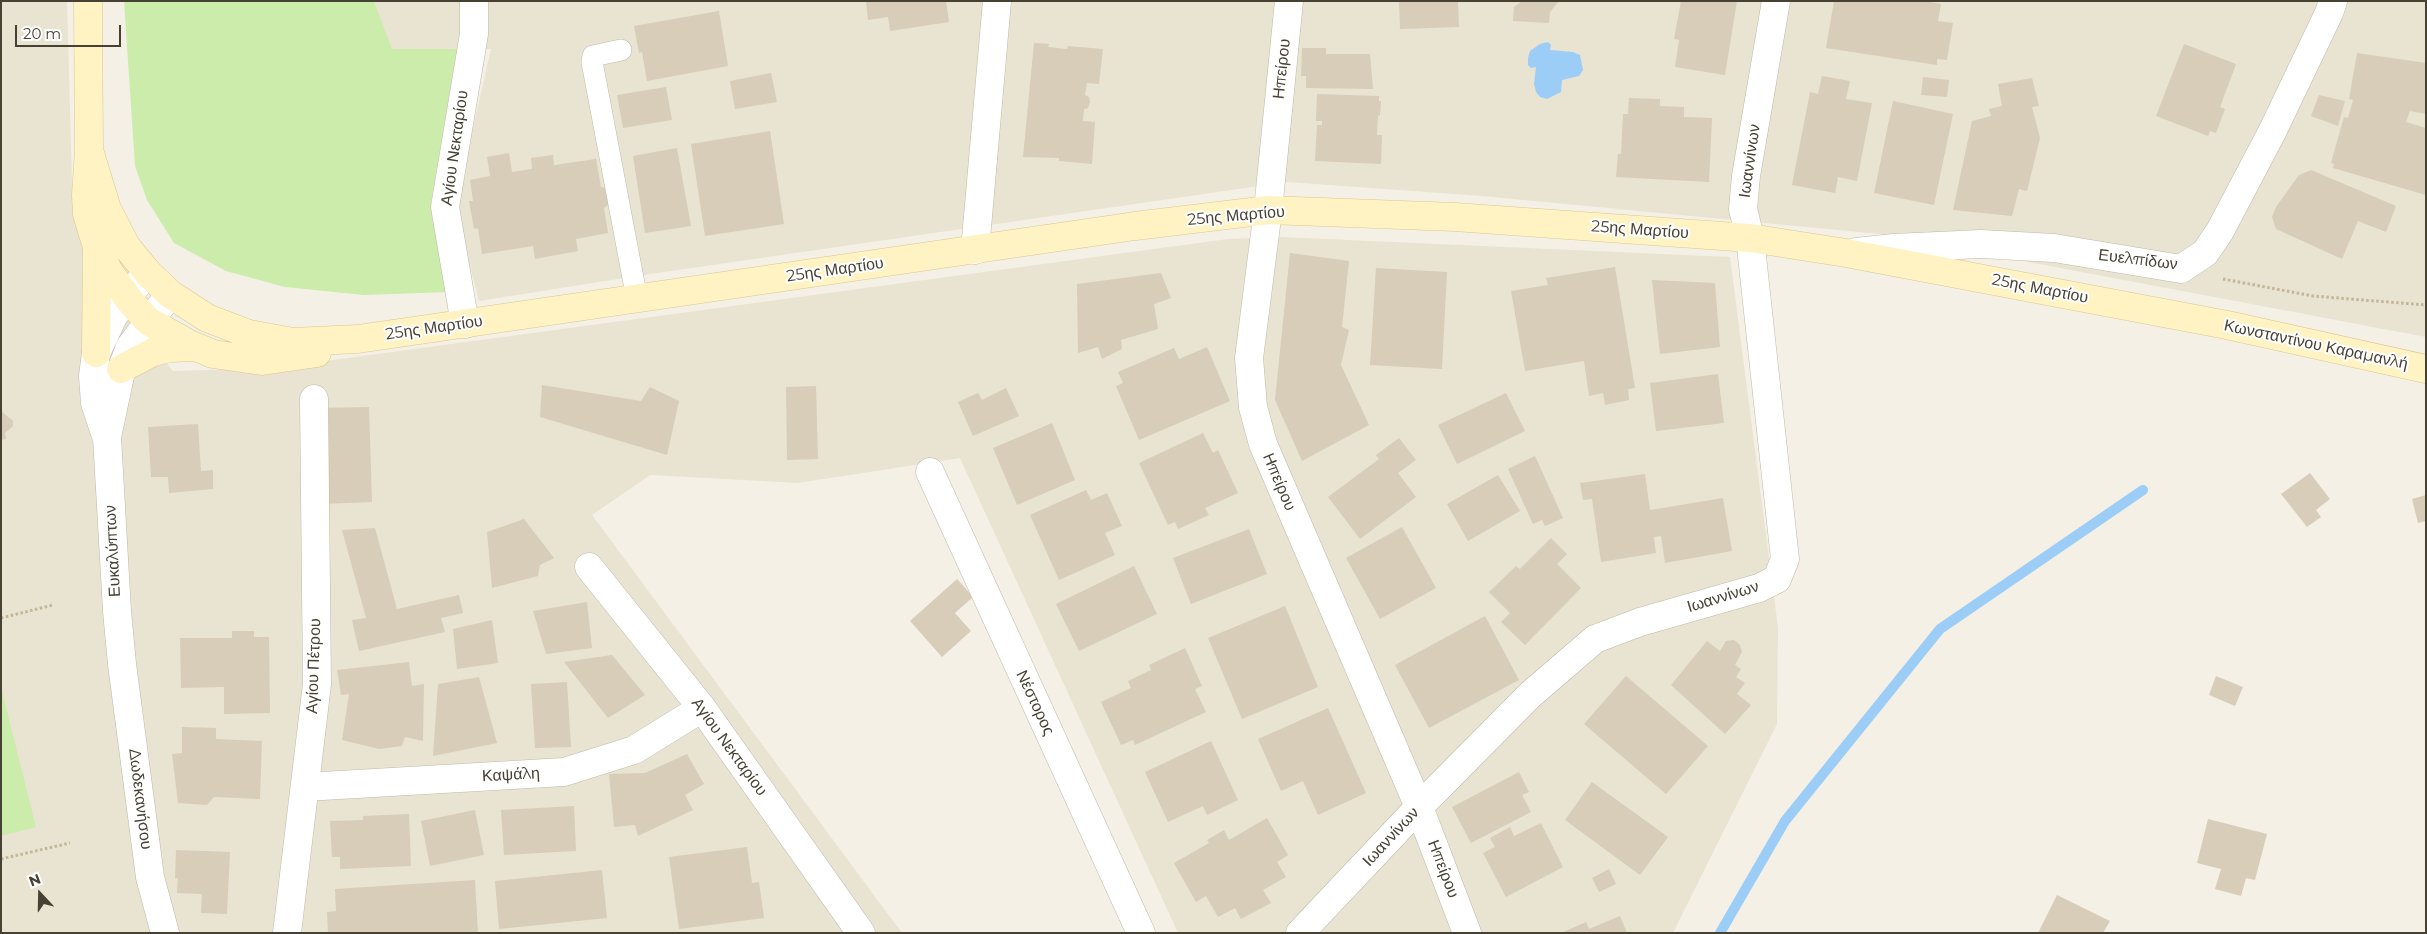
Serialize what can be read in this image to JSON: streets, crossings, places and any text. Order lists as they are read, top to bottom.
{
  "streets": {
    "main road": ["25ης Μαρτίου", "Κωνσταντίνου Καραμανλή"],
    "street": [
      "Ηπείρου",
      "Αγίου Νεκταρίου",
      "Ιωαννίνων",
      "Ευελπίδων",
      "Ευκαλύπτων",
      "Αγίου Πέτρου",
      "Νέστορος",
      "Καψάλη",
      "Δωδεκανήσου"
    ]
  },
  "crossings": [
    ["Ηπείρου", "Ιωαννίνων"],
    ["Ηπείρου", "25ης Μαρτίου"],
    ["Αγίου Νεκταρίου", "25ης Μαρτίου"],
    ["Αγίου Νεκταρίου", "Καψάλη"],
    ["Ιωαννίνων", "25ης Μαρτίου"],
    ["25ης Μαρτίου", "Ευελπίδων"],
    ["25ης Μαρτίου", "Κωνσταντίνου Καραμανλή"],
    ["25ης Μαρτίου", "Ευκαλύπτων"],
    ["Ευκαλύπτων", "Δωδεκανήσου"],
    ["Αγίου Πέτρου", "Καψάλη"]
  ],
  "scale_bar": "20 m",
  "north": "top"
}
